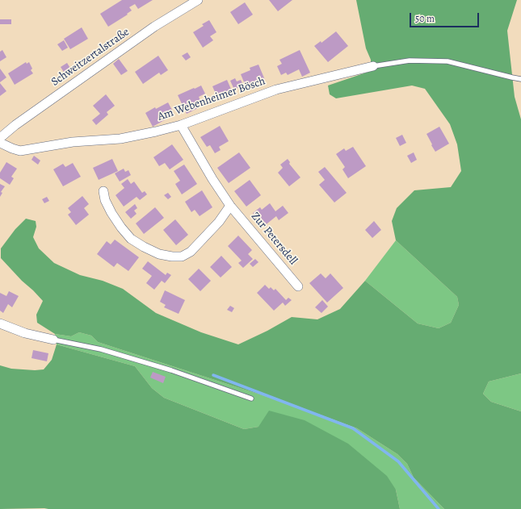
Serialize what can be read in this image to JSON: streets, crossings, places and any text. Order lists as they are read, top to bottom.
{
  "streets": {
    "street": ["Schweitzertalstraße", "Am Webenheimer Bösch", "Zur Petersdell"]
  },
  "crossings": [
    ["Am Webenheimer Bösch", "Zur Petersdell"]
  ],
  "scale_bar": "50 m"
}
